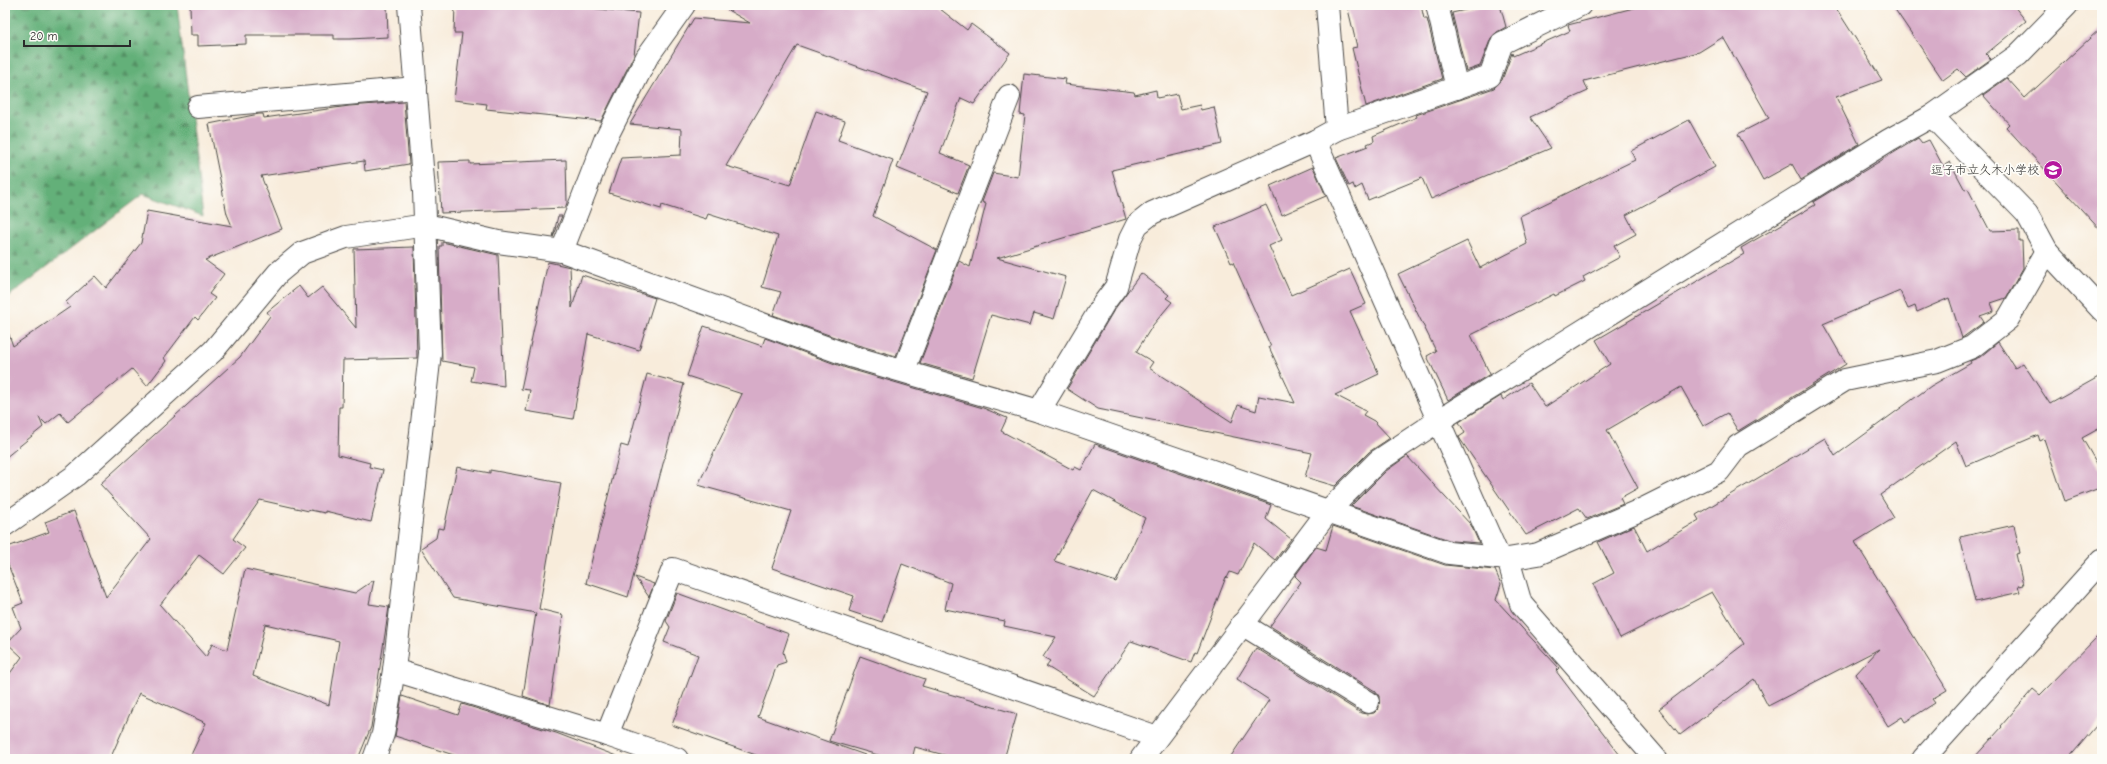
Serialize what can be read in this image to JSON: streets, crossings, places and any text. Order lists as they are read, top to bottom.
{
  "places": {
    "school or university": ["逗子市立久木小学校"]
  },
  "scale_bar": "20 m"
}
